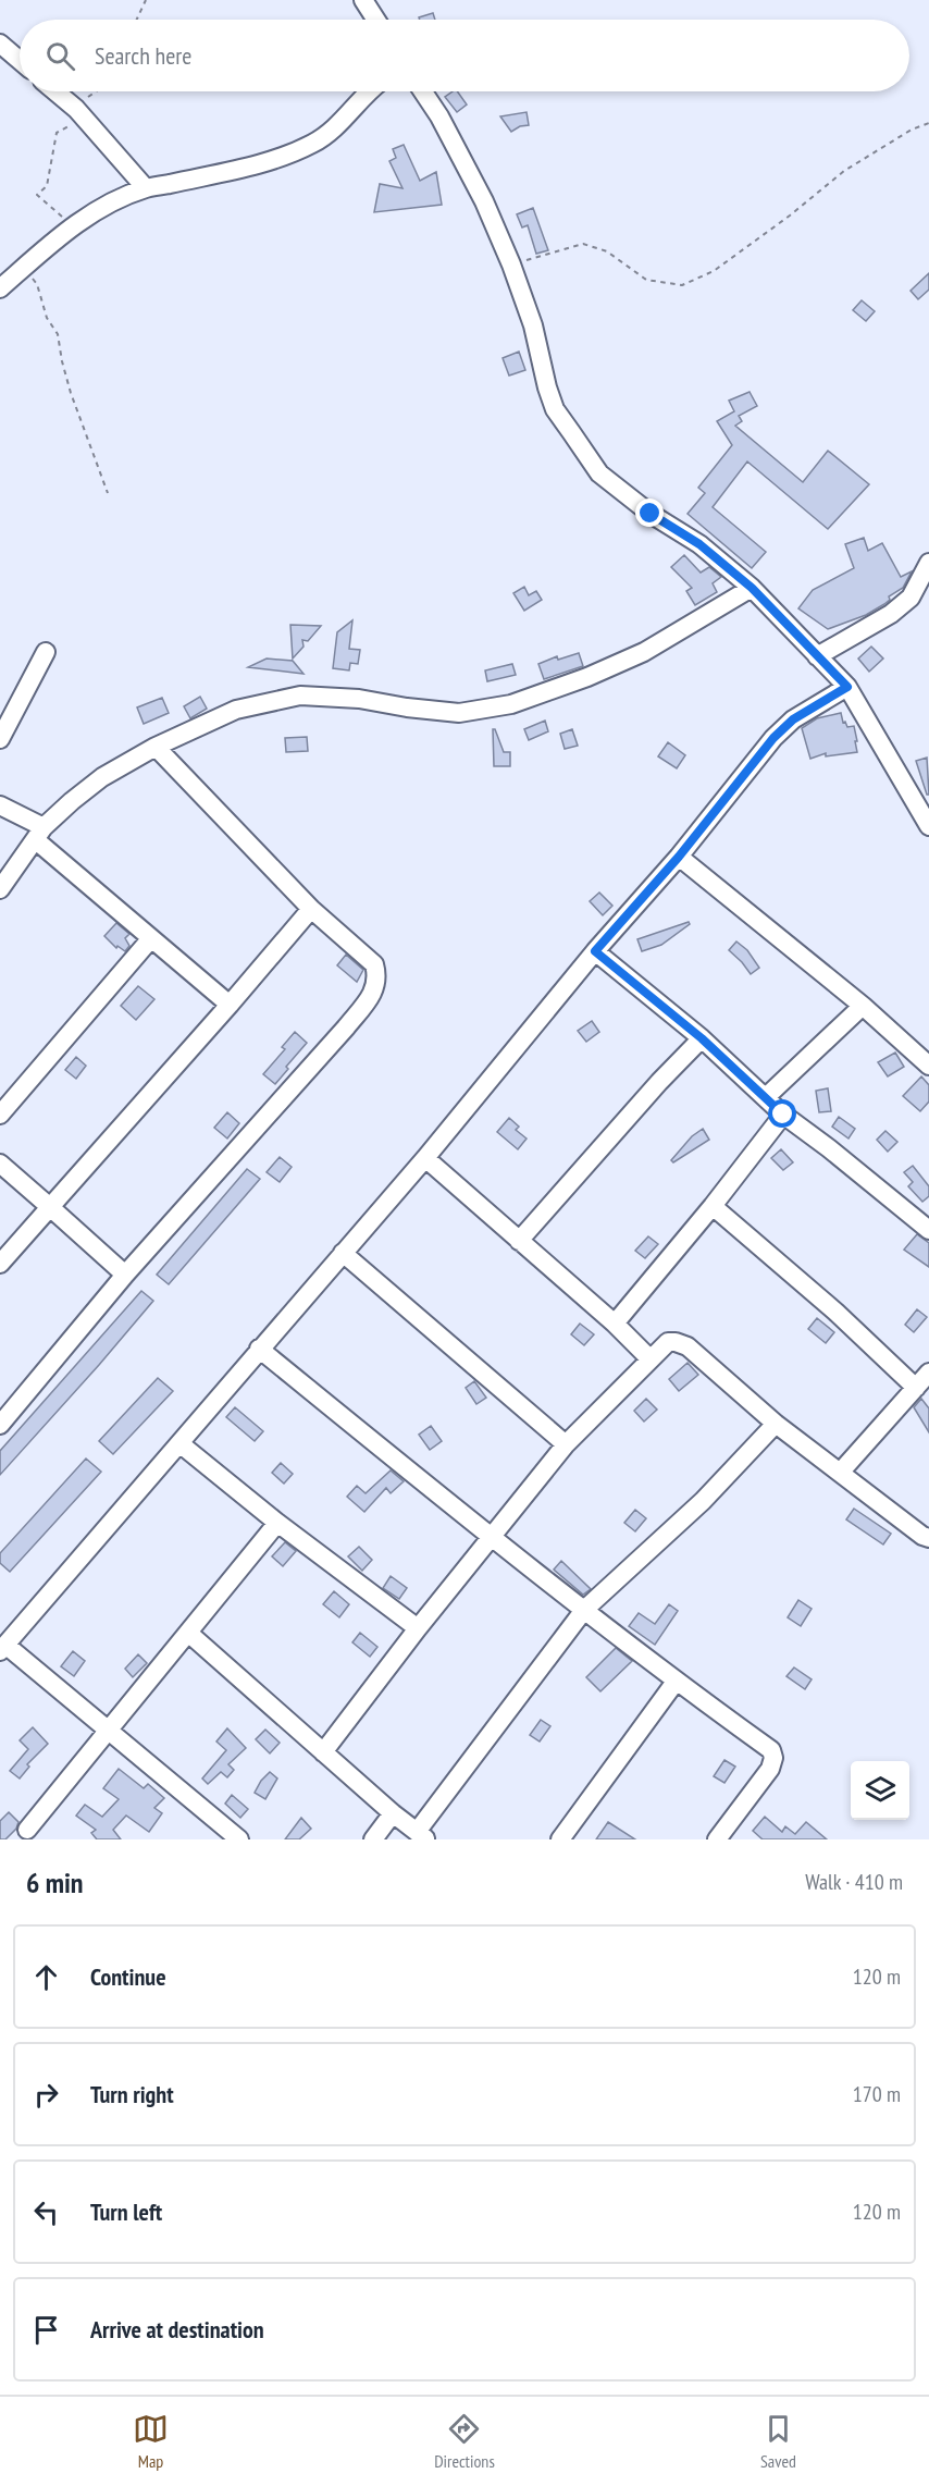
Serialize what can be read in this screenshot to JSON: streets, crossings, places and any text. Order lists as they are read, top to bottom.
{
  "page": {
    "search": "Search here",
    "heading": ["6 min", "Walk · 410 m"],
    "list": [
      ["Continue", "120 m"],
      ["Turn right", "170 m"],
      ["Turn left", "120 m"],
      "Arrive at destination"
    ],
    "nav": ["Map", "Directions", "Saved"]
  }
}
